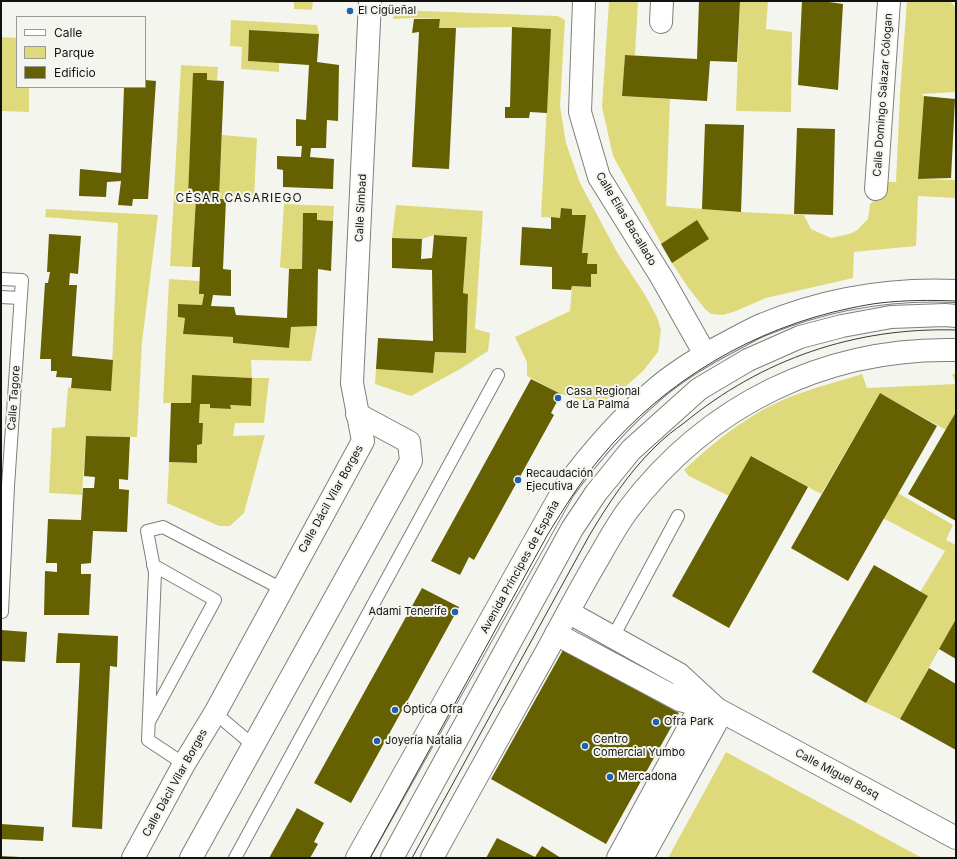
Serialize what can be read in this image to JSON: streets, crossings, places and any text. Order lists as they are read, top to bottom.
{
  "streets": {
    "street": [
      "Calle Domingo Salazar Cólogan",
      "Calle Simbad",
      "Calle Elias Bacallado",
      "Calle Dácil Vilar Borges",
      "Avenida Príncipes de España",
      "Calle Miguel Bosq"
    ],
    "lane": ["Calle Tagore"]
  },
  "crossings": [
    ["Calle Simbad", "Calle Dácil Vilar Borges"],
    ["Calle Elias Bacallado", "Avenida Príncipes de España"]
  ],
  "districts": ["CÉSAR CASARIEGO"],
  "places": [
    "El Cigüeñal",
    "Casa Regional de La Palma",
    "Recaudación Ejecutiva",
    "Adami Tenerife",
    "Óptica Ofra",
    "Ofra Park",
    "Joyería Natalia",
    "Centro Comercial Yumbo",
    "Mercadona"
  ],
  "legend": ["Calle", "Parque", "Edificio"]
}
